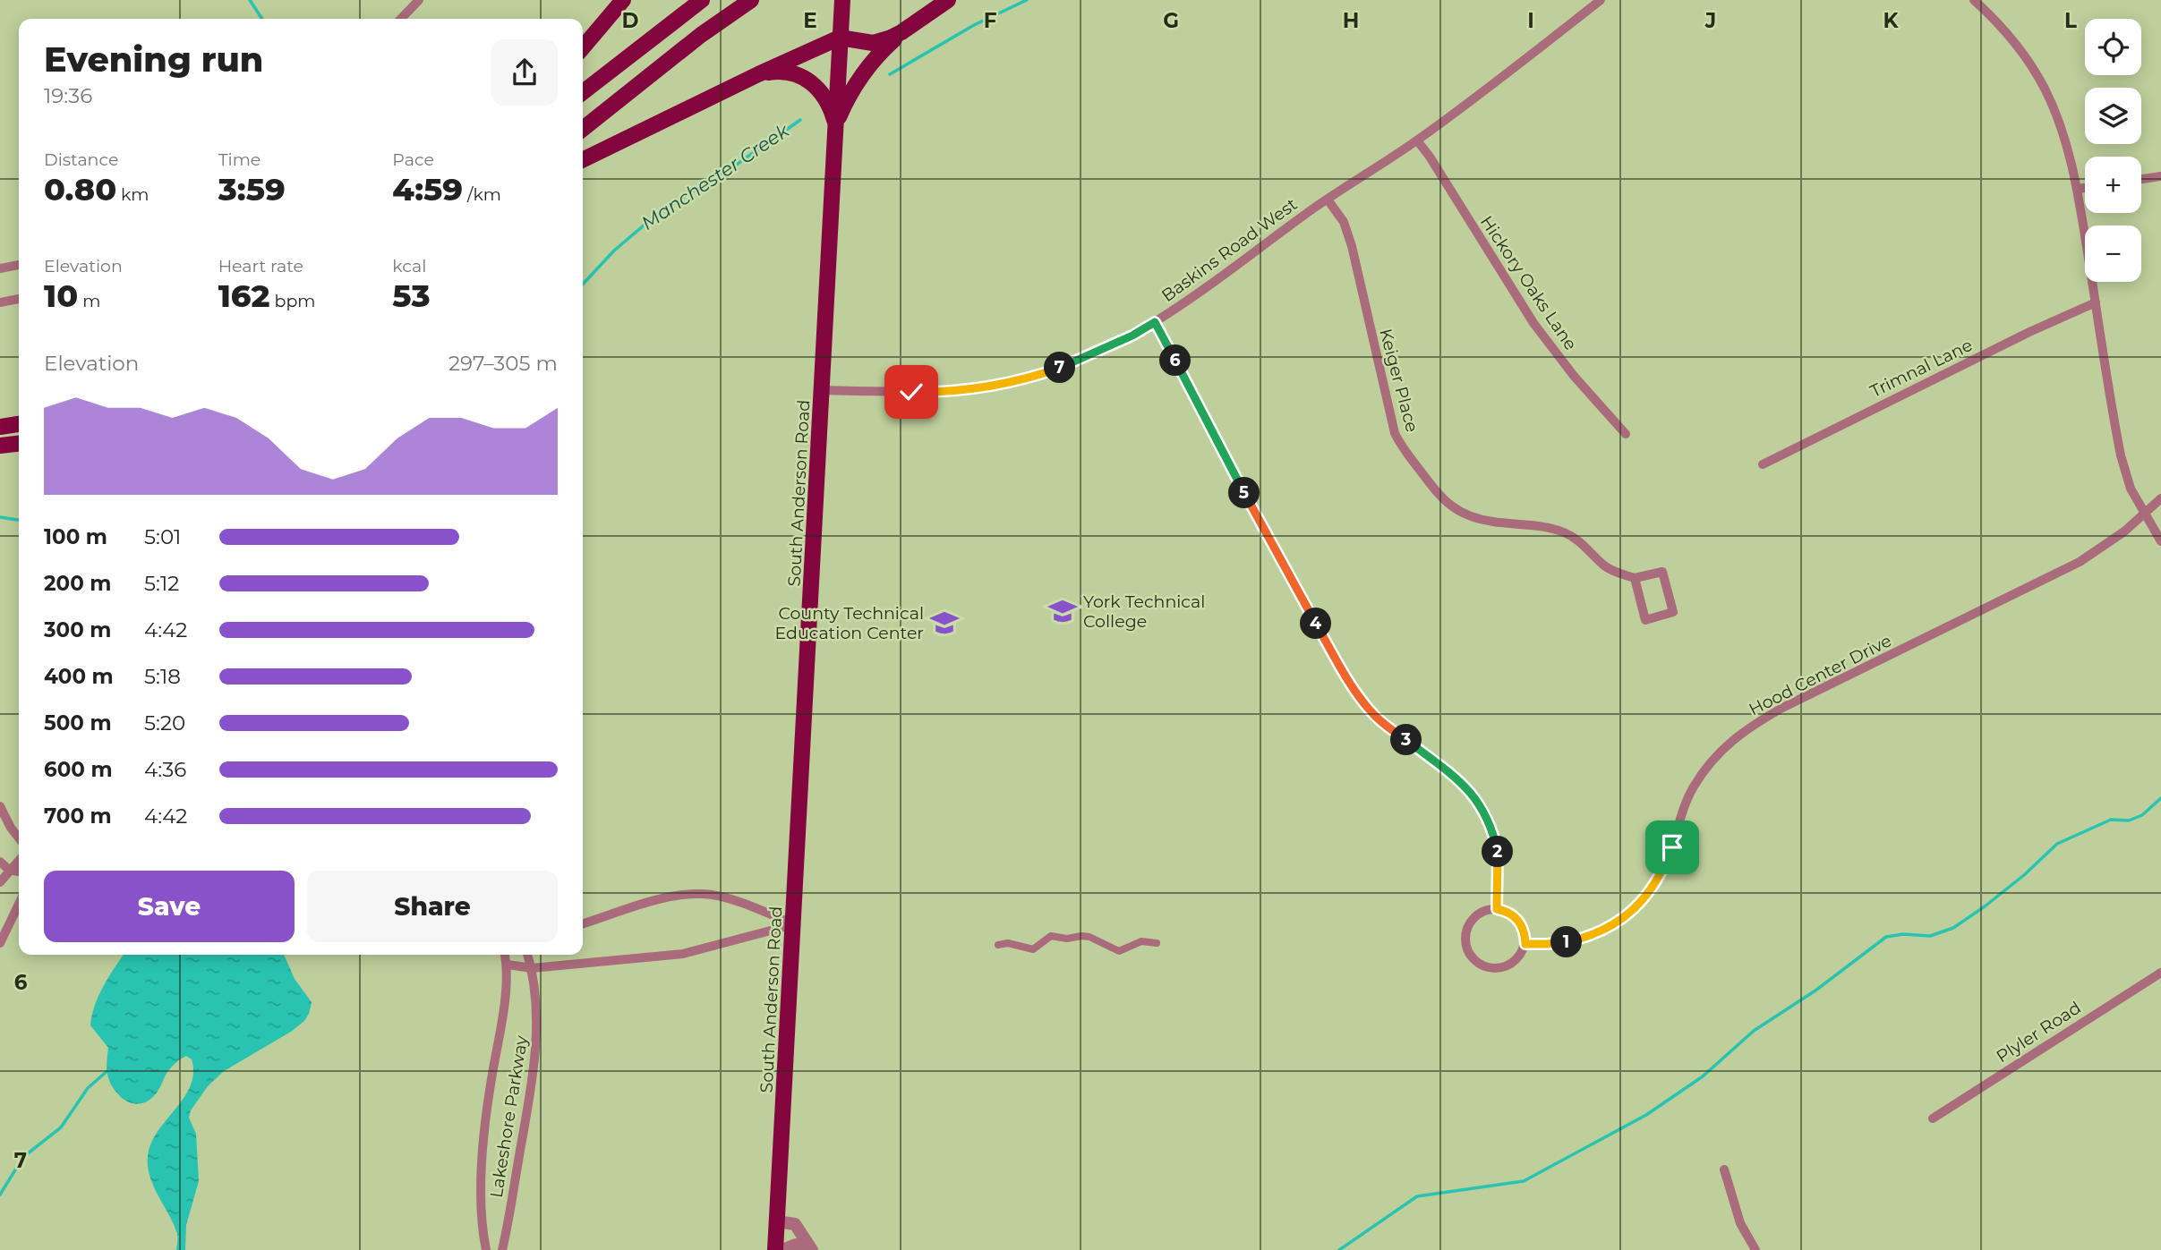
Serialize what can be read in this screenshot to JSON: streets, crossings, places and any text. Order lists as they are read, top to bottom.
{
  "streets": {
    "main road": ["South Anderson Road"],
    "street": [
      "Baskins Road West",
      "Hickory Oaks Lane",
      "Trimnal Lane",
      "Keiger Place",
      "Hood Center Drive",
      "Plyler Road",
      "Lakeshore Parkway"
    ]
  },
  "crossings": [
    ["Baskins Road West", "Hickory Oaks Lane"],
    ["Baskins Road West", "Keiger Place"],
    ["Baskins Road West", "South Anderson Road"]
  ],
  "water": ["Manchester Creek"],
  "places": {
    "school or university": ["York Technical College", "County Technical Education Center"]
  },
  "page": {
    "map_buttons": ["+", "−"],
    "heading": ["Evening run", "19:36"],
    "stats": [
      ["Distance", "0.80 km"],
      ["Time", "3:59"],
      ["Pace", "4:59 /km"],
      ["Elevation", "10 m"],
      ["Heart rate", "162 bpm"],
      ["kcal", "53"]
    ],
    "chart": ["Elevation", "297–305 m"],
    "pins": [
      "6",
      "7",
      "5",
      "4",
      "3",
      "2",
      "1"
    ],
    "list": [
      {
        "name": "100 m",
        "note": "5:01"
      },
      {
        "name": "200 m",
        "note": "5:12"
      },
      {
        "name": "300 m",
        "note": "4:42"
      },
      {
        "name": "400 m",
        "note": "5:18"
      },
      {
        "name": "500 m",
        "note": "5:20"
      },
      {
        "name": "600 m",
        "note": "4:36"
      },
      {
        "name": "700 m",
        "note": "4:42"
      }
    ],
    "buttons": ["Save", "Share"]
  },
  "grid": {
    "columns": [
      "D",
      "E",
      "F",
      "G",
      "H",
      "I",
      "J",
      "K",
      "L"
    ],
    "rows": ["6", "7"]
  }
}
